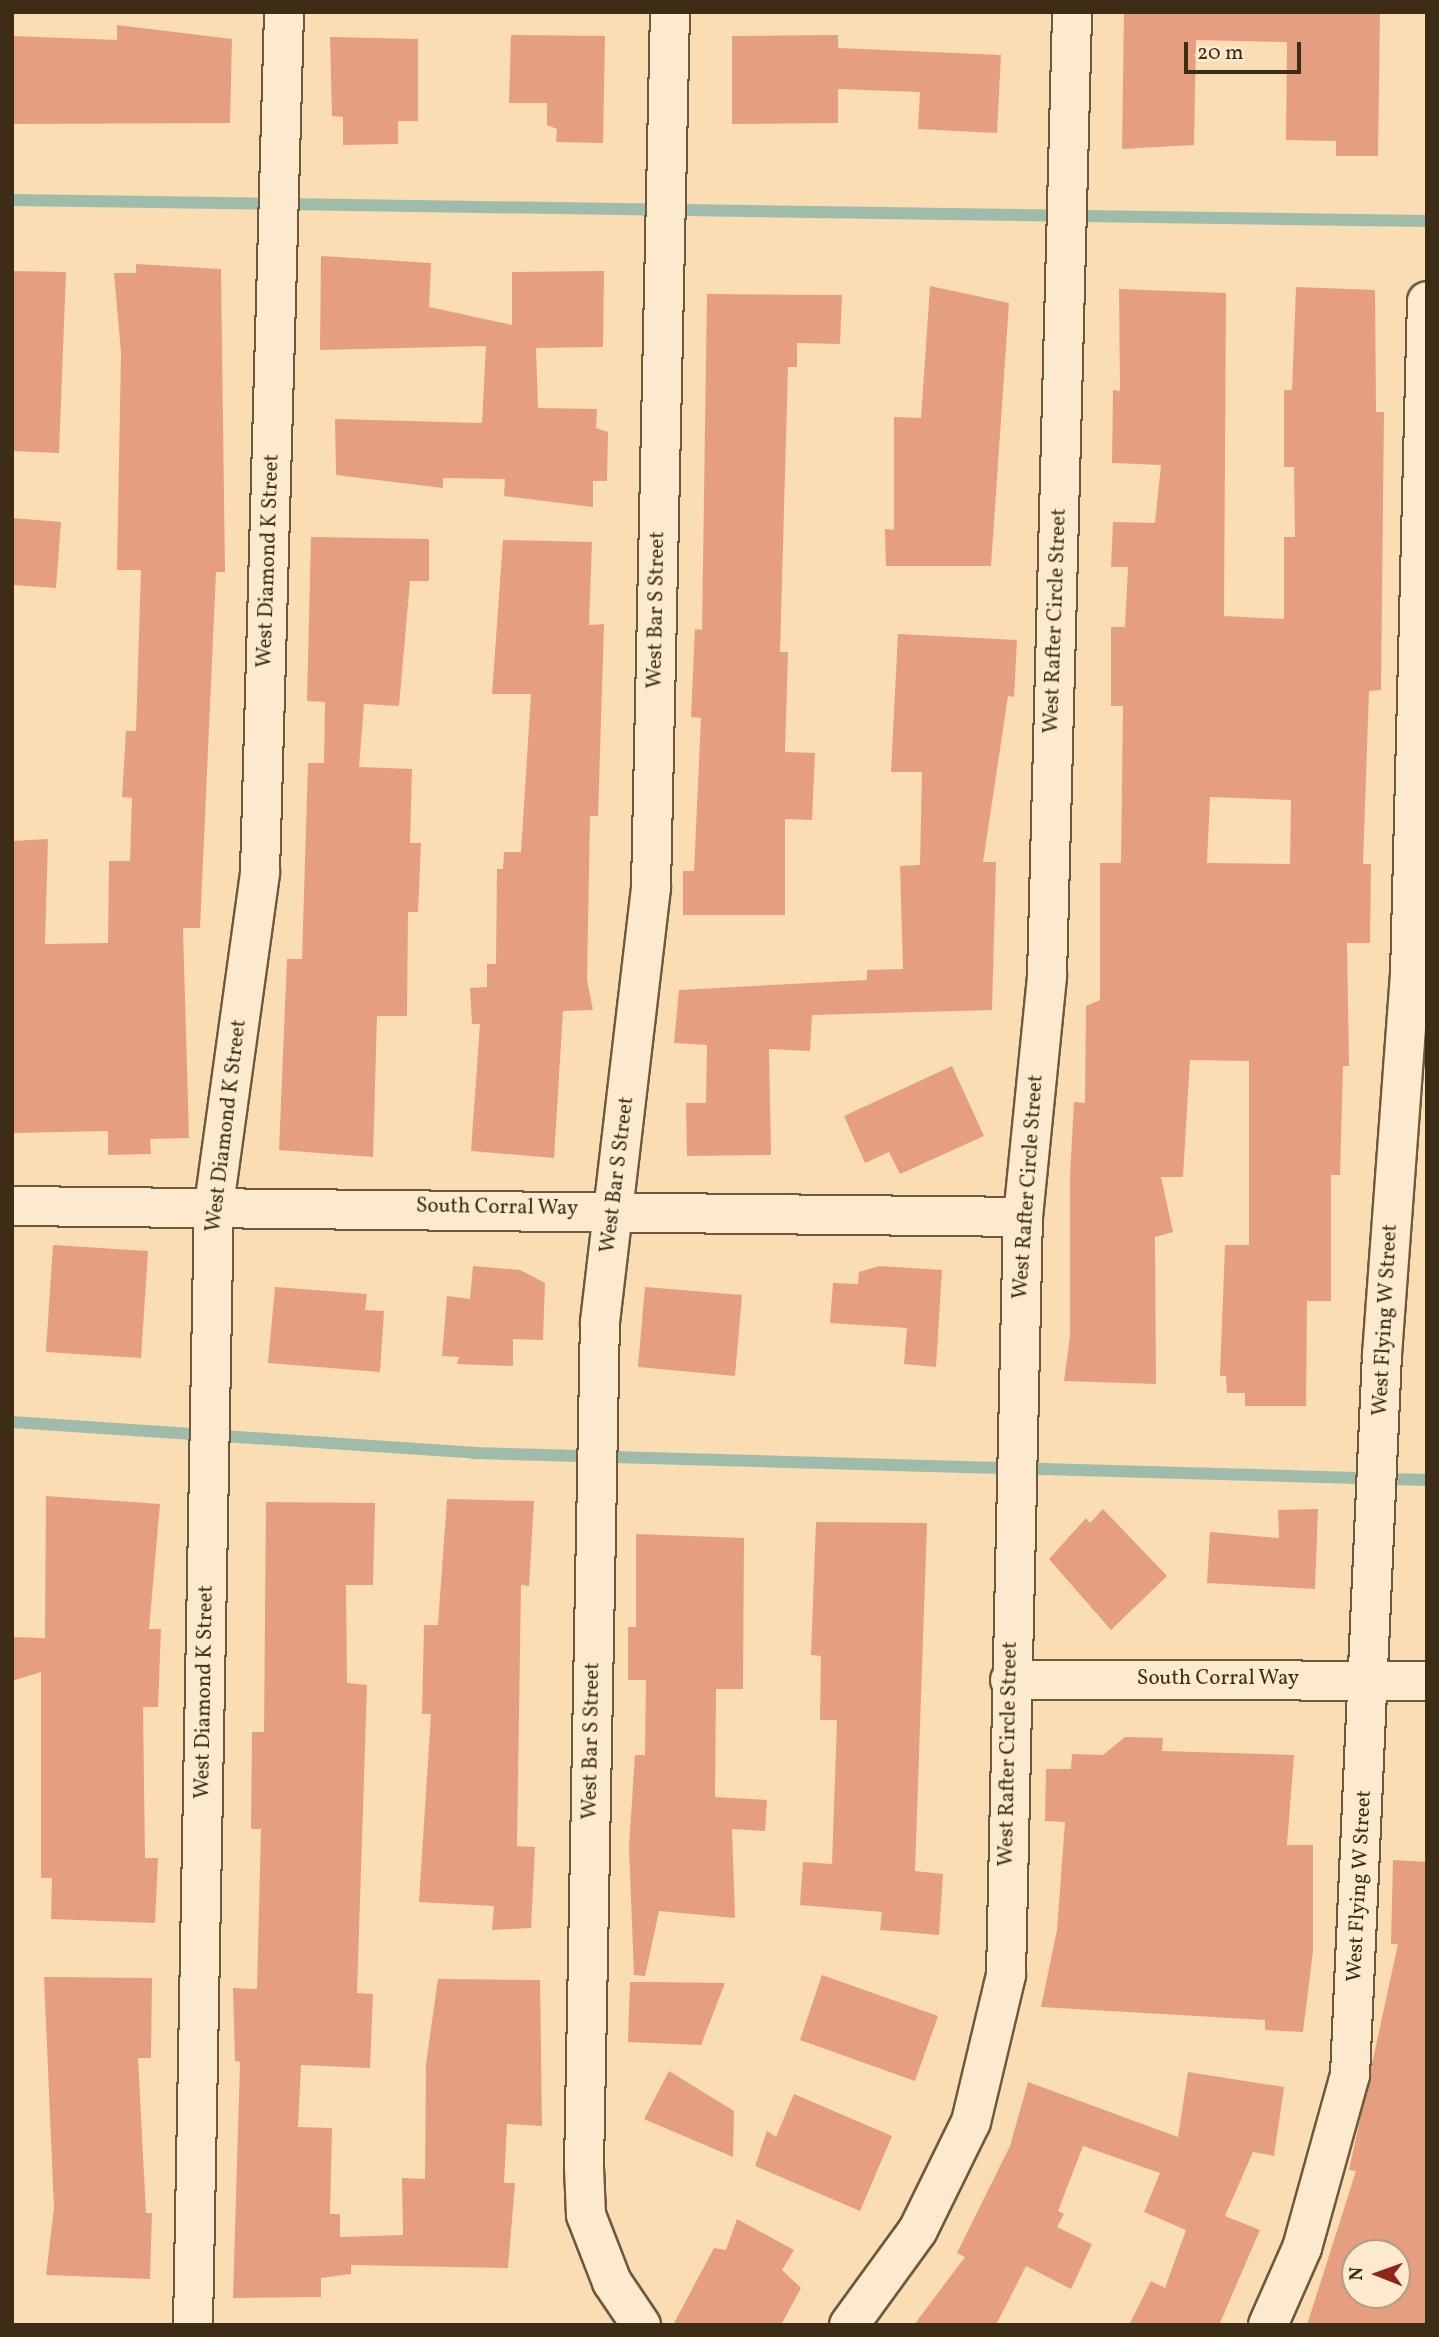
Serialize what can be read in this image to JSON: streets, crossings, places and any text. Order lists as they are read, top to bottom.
{
  "streets": {
    "street": [
      "West Diamond K Street",
      "West Bar S Street",
      "West Rafter Circle Street",
      "South Corral Way",
      "West Flying W Street"
    ]
  },
  "crossings": [
    ["West Diamond K Street", "South Corral Way"],
    ["West Bar S Street", "South Corral Way"],
    ["West Rafter Circle Street", "South Corral Way"],
    ["South Corral Way", "West Flying W Street"]
  ],
  "scale_bar": "20 m",
  "north": "left"
}
